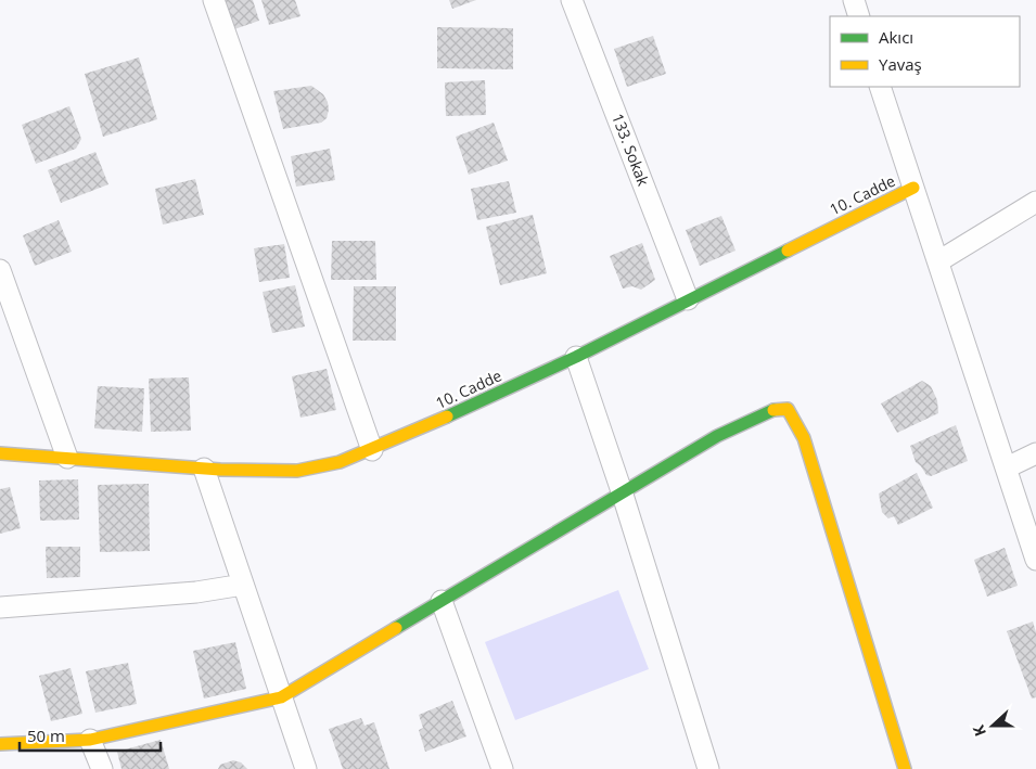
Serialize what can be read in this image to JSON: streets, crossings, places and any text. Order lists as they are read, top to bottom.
{
  "streets": {
    "street": ["133. Sokak", "10. Cadde"]
  },
  "crossings": [
    ["133. Sokak", "10. Cadde"]
  ],
  "legend": ["Akıcı", "Yavaş"],
  "scale_bar": "50 m",
  "north": "left"
}
